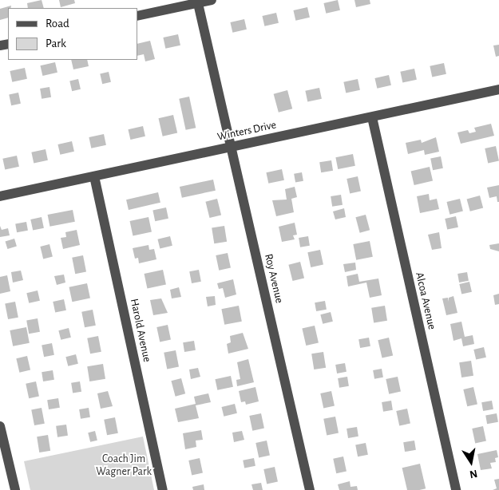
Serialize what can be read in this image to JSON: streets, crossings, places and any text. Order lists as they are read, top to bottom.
{
  "streets": {
    "street": [
      "Winters Drive",
      "Roy Avenue",
      "Alcoa Avenue",
      "Harold Avenue"
    ]
  },
  "crossings": [
    ["Winters Drive", "Roy Avenue"],
    ["Winters Drive", "Alcoa Avenue"],
    ["Winters Drive", "Harold Avenue"]
  ],
  "parks": ["Coach Jim Wagner Park"],
  "legend": ["Road", "Park"],
  "north": "bottom"
}
